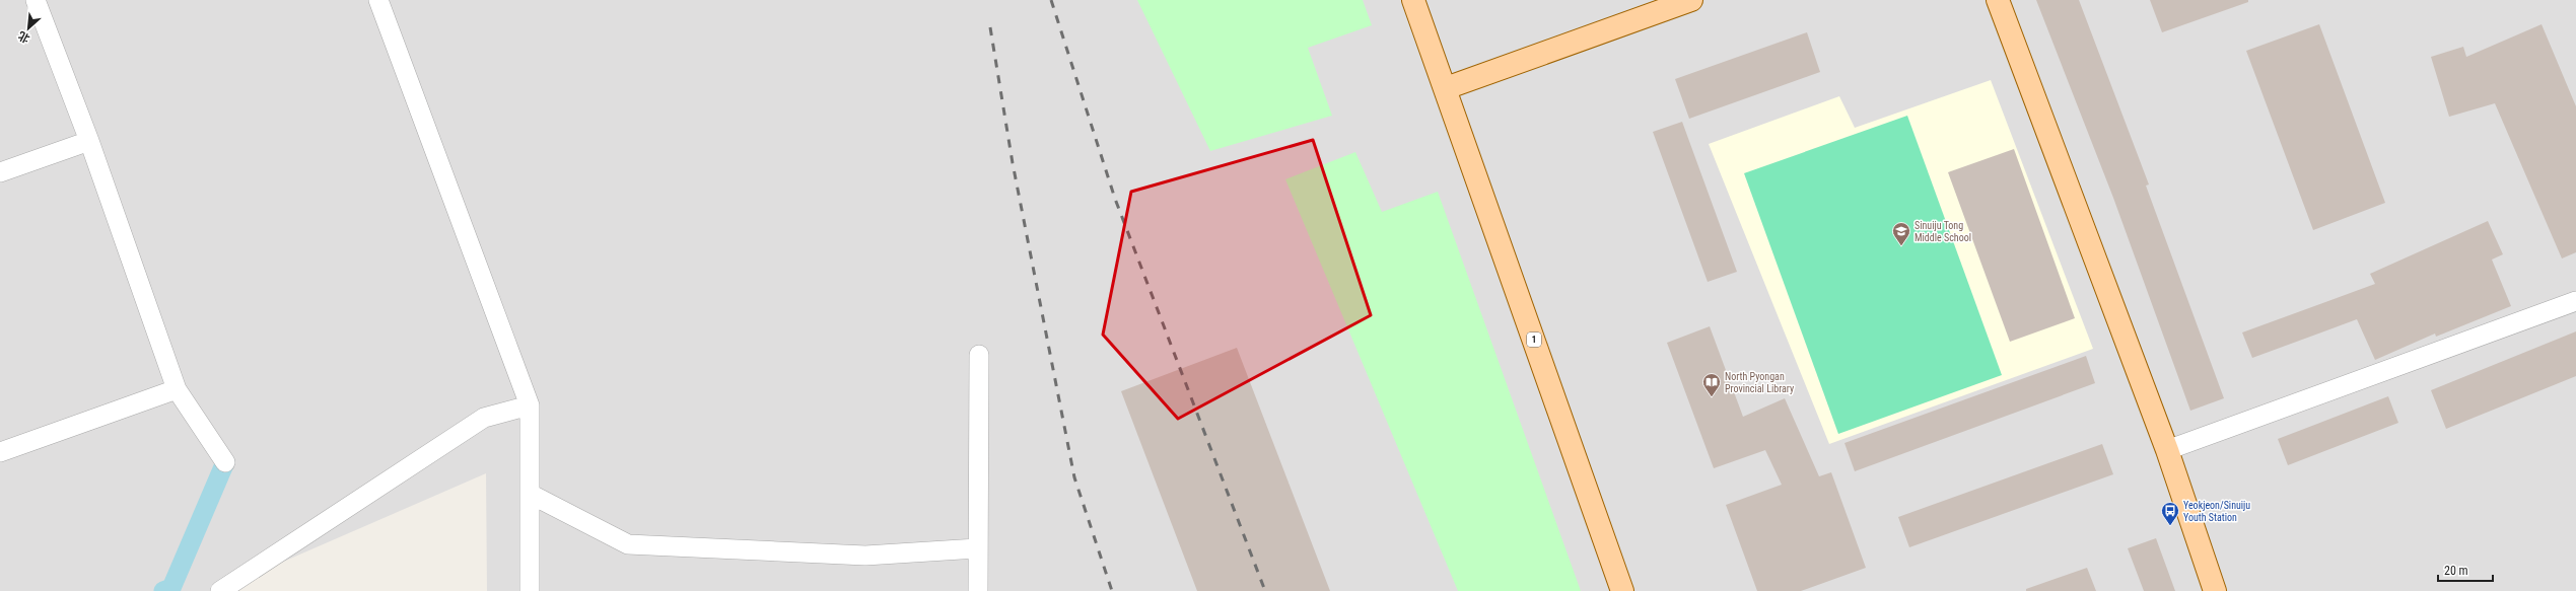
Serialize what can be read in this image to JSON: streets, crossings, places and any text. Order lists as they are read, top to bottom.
{
  "streets": {
    "main road": ["1"]
  },
  "places": {
    "school or university": ["Sinuiju Tong Middle School"],
    "library": ["North Pyongan Provincial Library"],
    "bus stop": ["Yeokjeon/Sinuiju Youth Station"]
  },
  "scale_bar": "20 m",
  "north": "bottom left"
}
